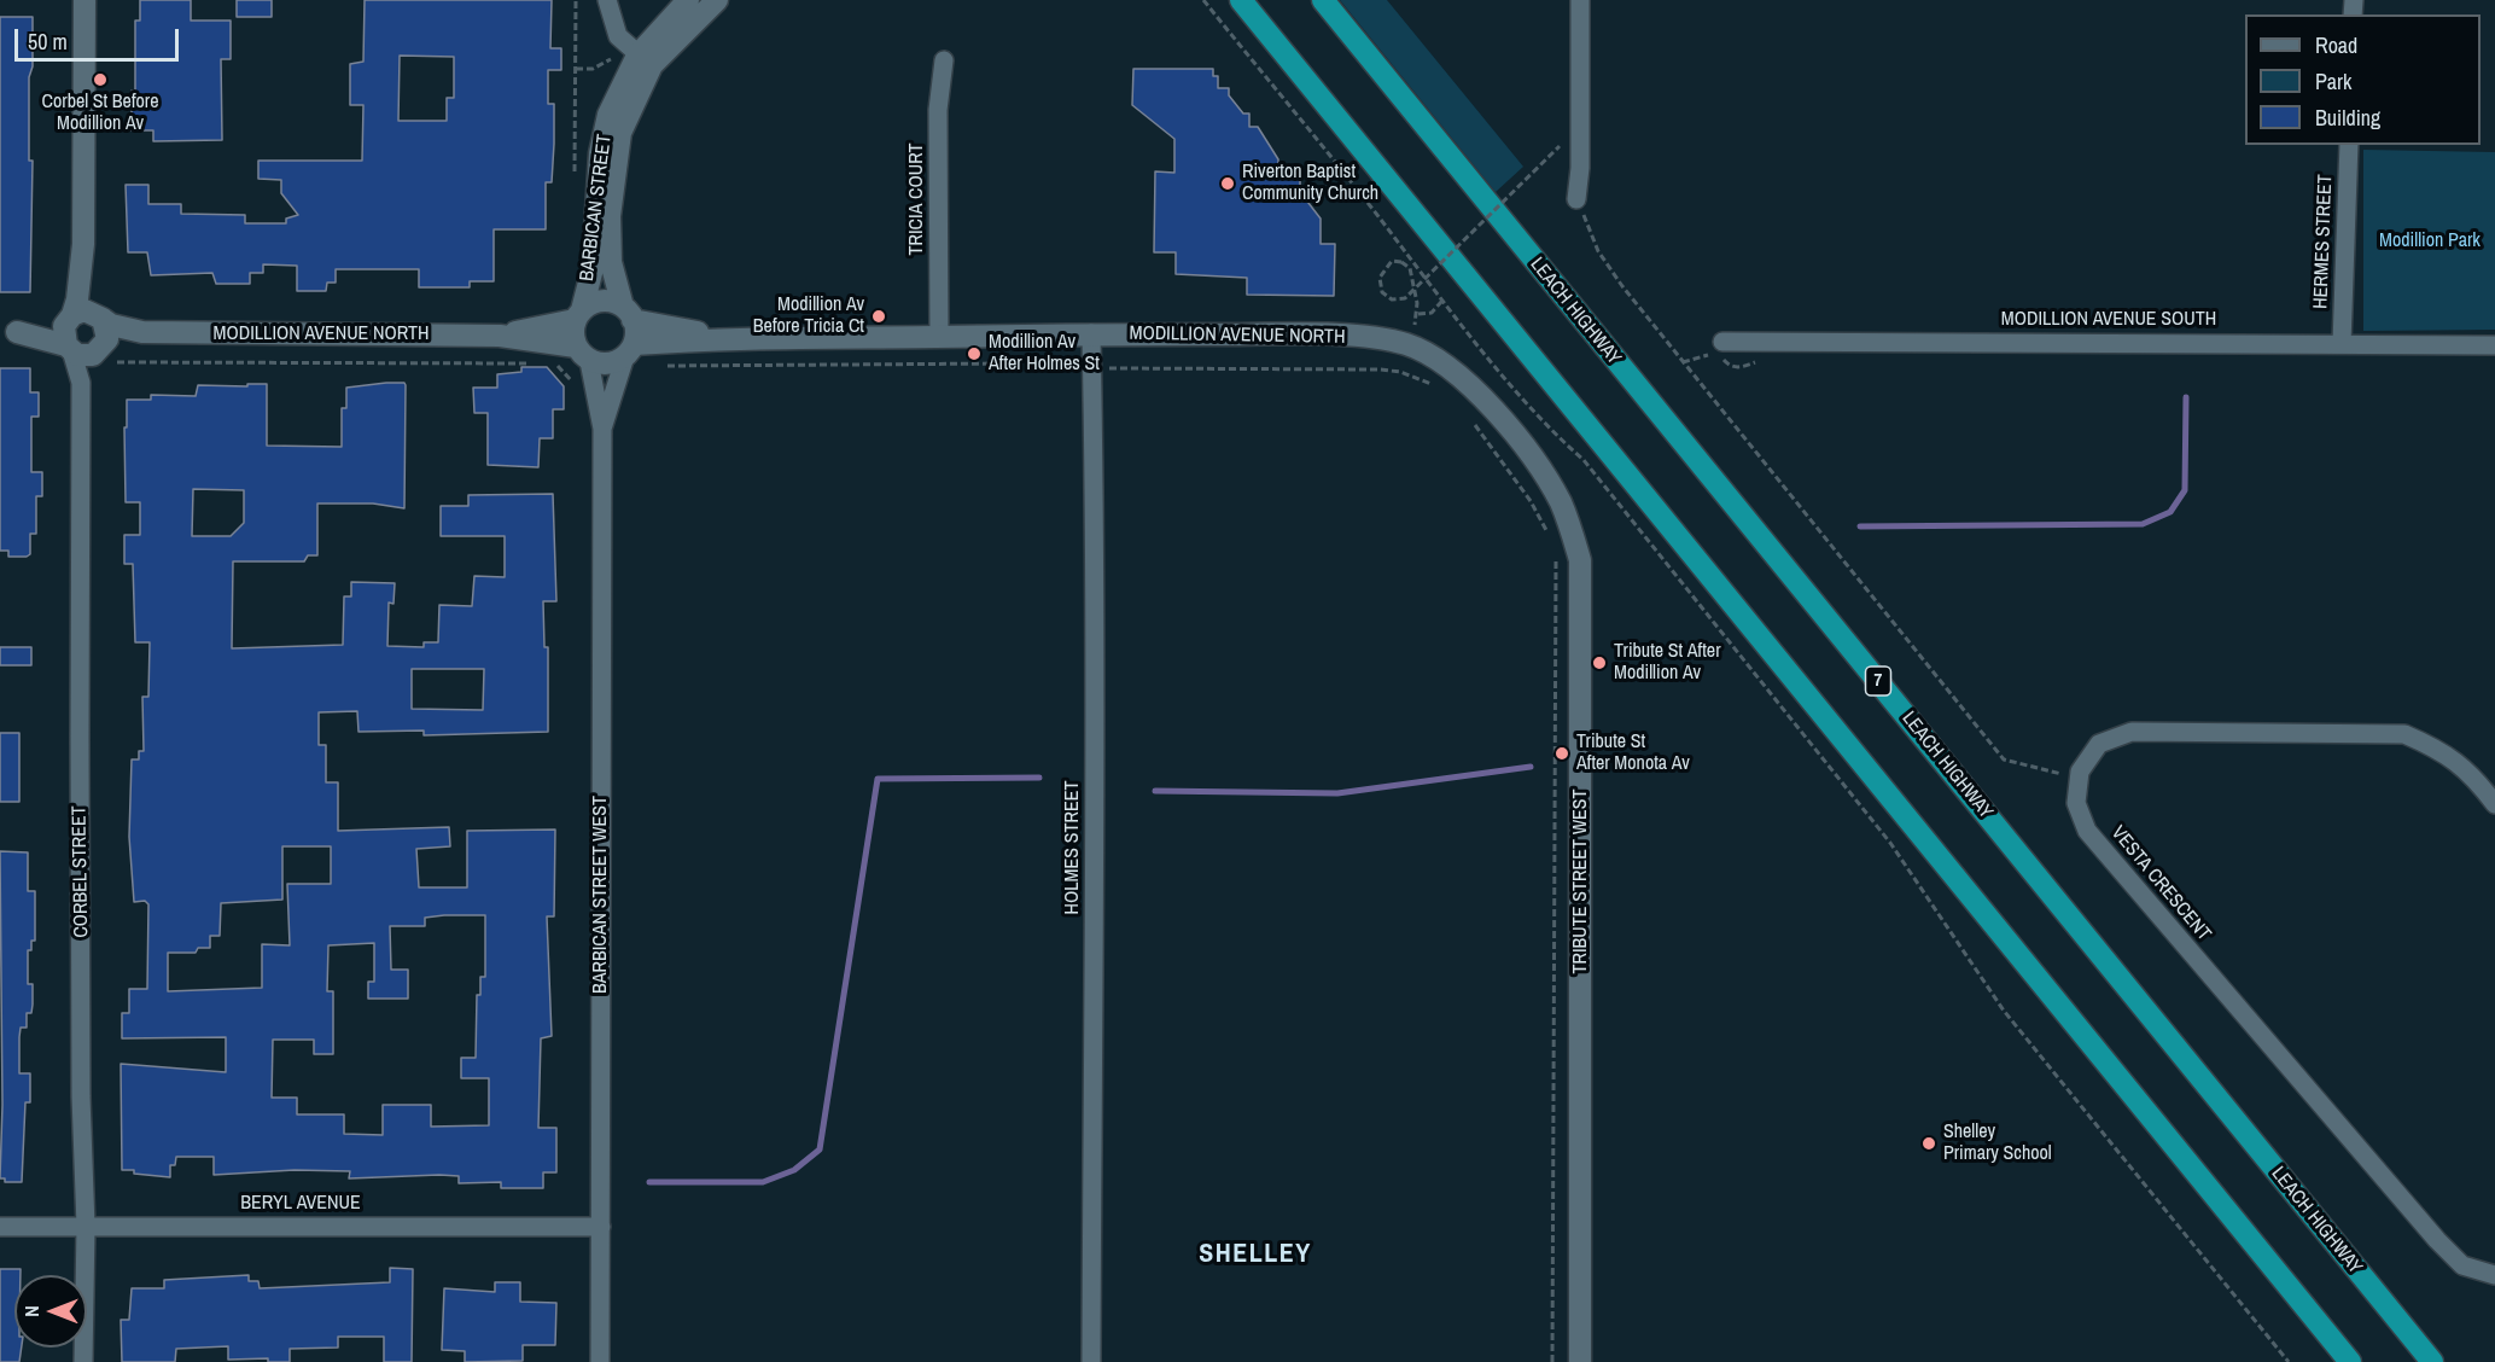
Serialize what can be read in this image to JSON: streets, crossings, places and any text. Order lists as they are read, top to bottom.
{
  "streets": {
    "highway": ["LEACH HIGHWAY", "7"],
    "street": [
      "TRICIA COURT",
      "BARBICAN STREET",
      "HERMES STREET",
      "MODILLION AVENUE SOUTH",
      "MODILLION AVENUE NORTH",
      "HOLMES STREET",
      "CORBEL STREET",
      "TRIBUTE STREET WEST",
      "VESTA CRESCENT",
      "BARBICAN STREET WEST",
      "BERYL AVENUE"
    ]
  },
  "crossings": [
    ["TRICIA COURT", "MODILLION AVENUE NORTH"],
    ["BARBICAN STREET", "MODILLION AVENUE NORTH"],
    ["BARBICAN STREET", "BARBICAN STREET WEST"],
    ["HERMES STREET", "MODILLION AVENUE SOUTH"],
    ["MODILLION AVENUE NORTH", "HOLMES STREET"],
    ["MODILLION AVENUE NORTH", "CORBEL STREET"],
    ["MODILLION AVENUE NORTH", "TRIBUTE STREET WEST"],
    ["MODILLION AVENUE NORTH", "BARBICAN STREET WEST"],
    ["CORBEL STREET", "BERYL AVENUE"],
    ["BARBICAN STREET WEST", "BERYL AVENUE"]
  ],
  "districts": ["SHELLEY"],
  "parks": ["Modillion Park"],
  "places": [
    "Corbel St Before Modillion Av",
    "Riverton Baptist Community Church",
    "Modillion Av Before Tricia Ct",
    "Modillion Av After Holmes St",
    "Tribute St After Modillion Av",
    "Tribute St After Monota Av",
    "Shelley Primary School"
  ],
  "legend": ["Road", "Park", "Building"],
  "scale_bar": "50 m",
  "north": "left"
}
